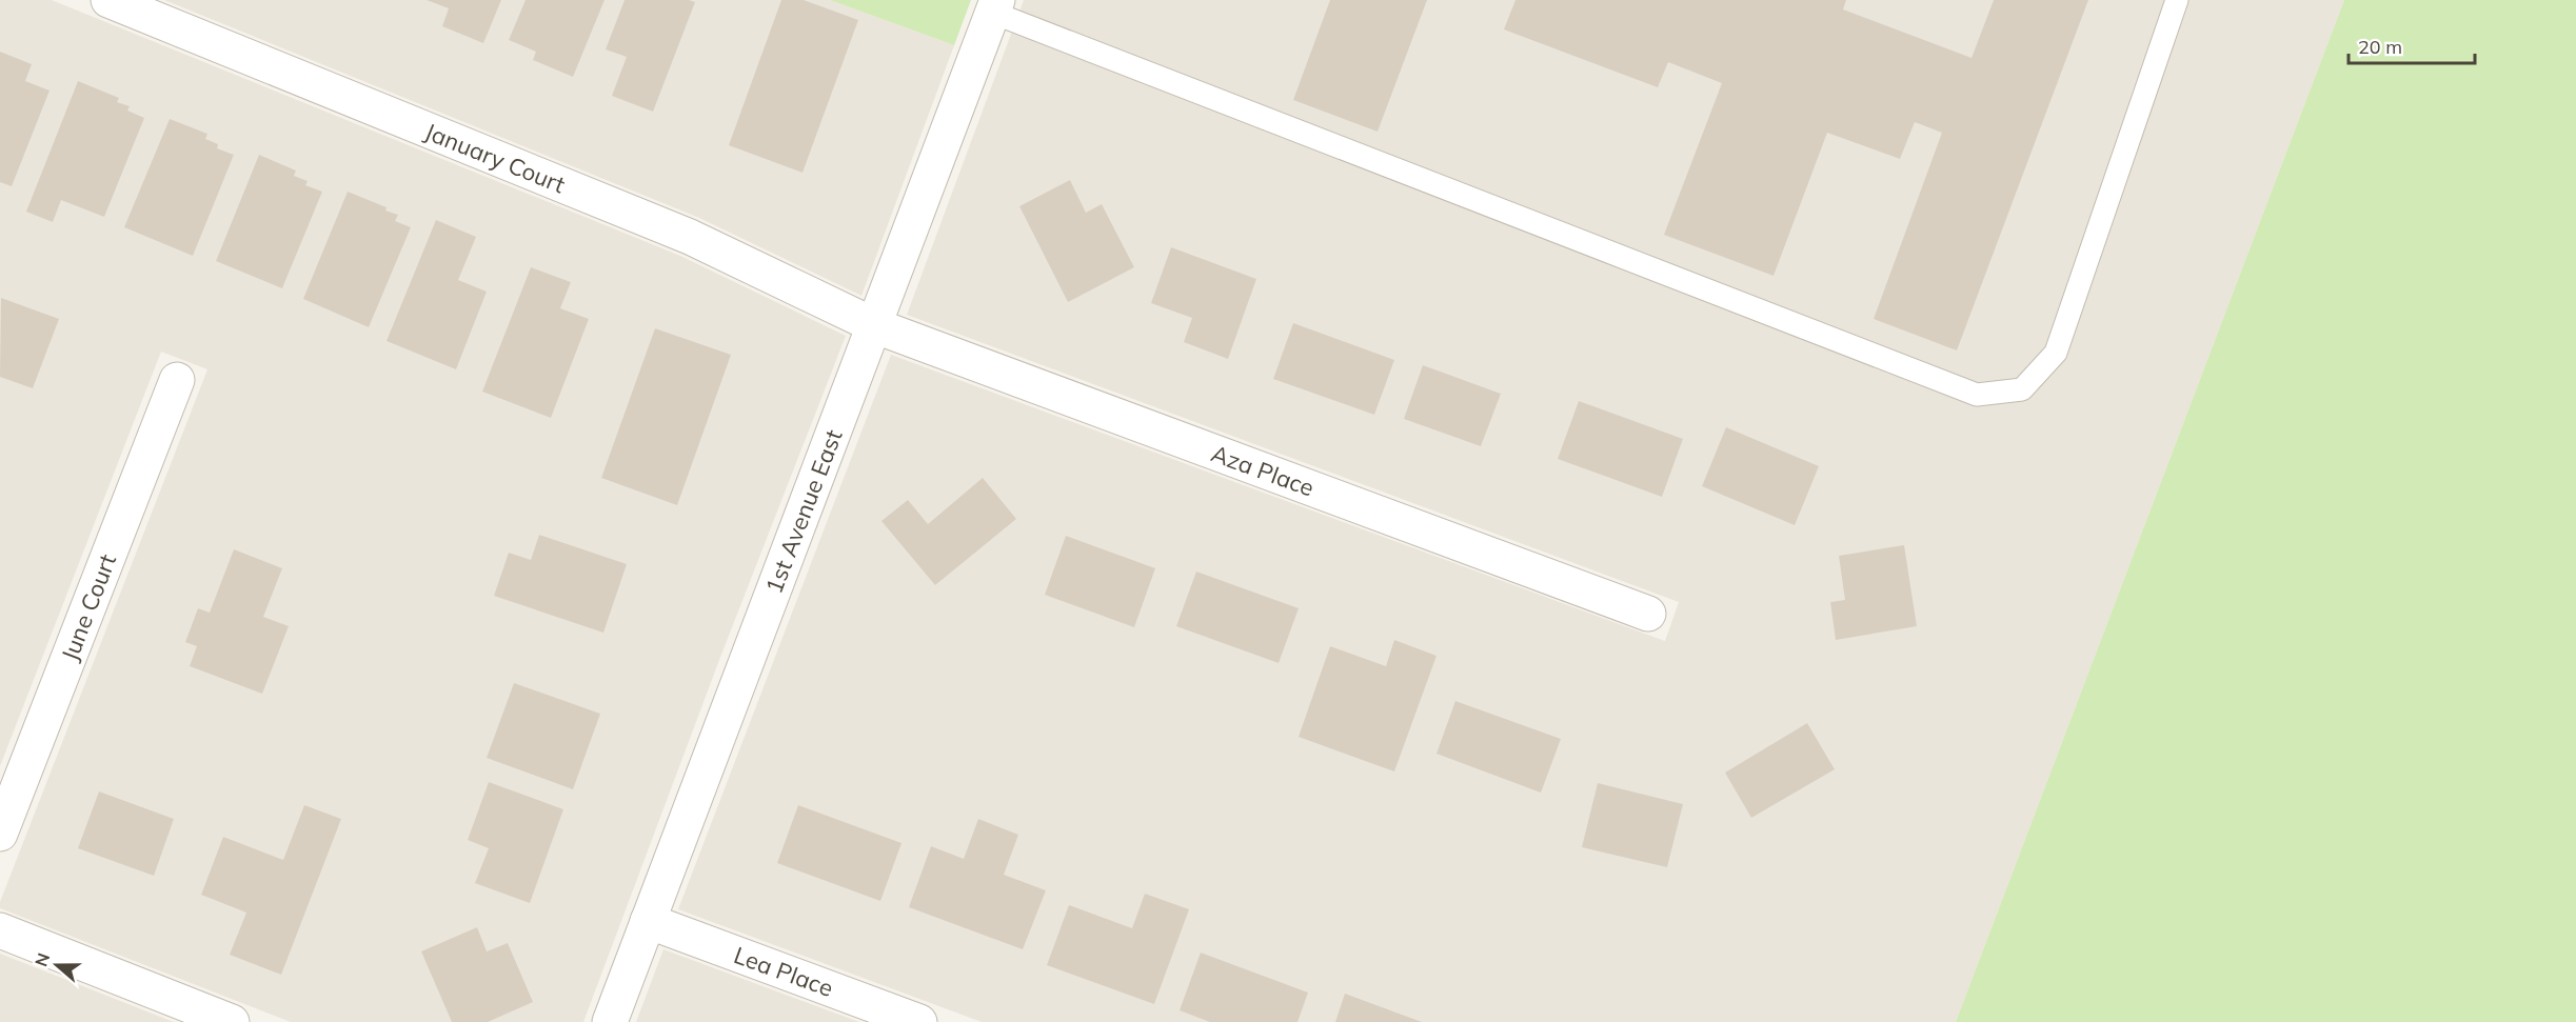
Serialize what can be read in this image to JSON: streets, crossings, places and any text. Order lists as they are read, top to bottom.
{
  "streets": {
    "street": [
      "January Court",
      "Aza Place",
      "1st Avenue East",
      "June Court",
      "Lea Place"
    ]
  },
  "crossings": [
    ["January Court", "Aza Place"],
    ["January Court", "1st Avenue East"],
    ["Aza Place", "1st Avenue East"],
    ["1st Avenue East", "Lea Place"]
  ],
  "scale_bar": "20 m",
  "north": "left"
}
